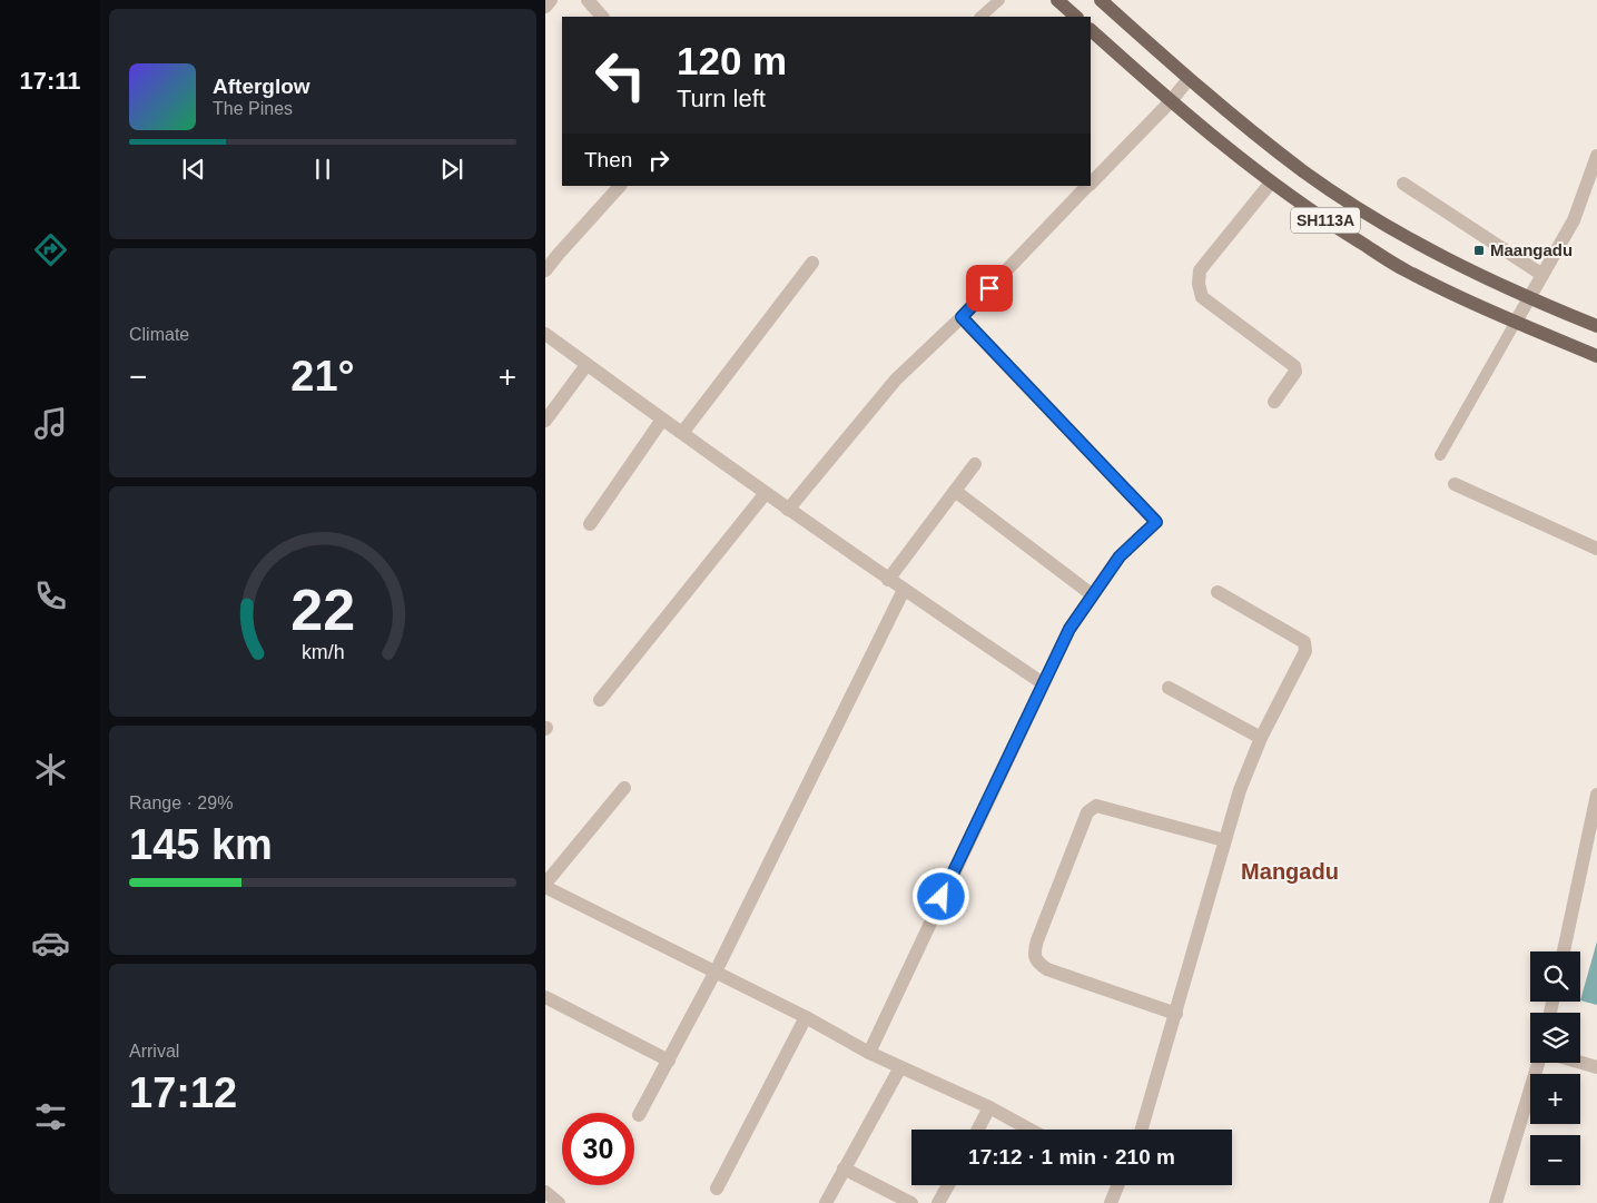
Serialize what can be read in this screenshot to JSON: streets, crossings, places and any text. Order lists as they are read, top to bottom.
{
  "streets": {
    "main road": ["SH113A"]
  },
  "districts": ["Mangadu"],
  "places": {
    "transit": ["Maangadu"]
  },
  "page": {
    "tabs": "17:11",
    "turn": ["120 m", "Turn left"],
    "song": ["Afterglow", "The Pines"],
    "then": "Then",
    "tile": [
      "Climate",
      ["Range · 29%", "145 km"],
      ["Arrival", "17:12"]
    ],
    "heat": ["−", "21°", "+"],
    "map_buttons": ["+", "−"],
    "limit": "30",
    "trip": "17:12 · 1 min · 210 m",
    "gauge": ["22", "km/h"]
  }
}
